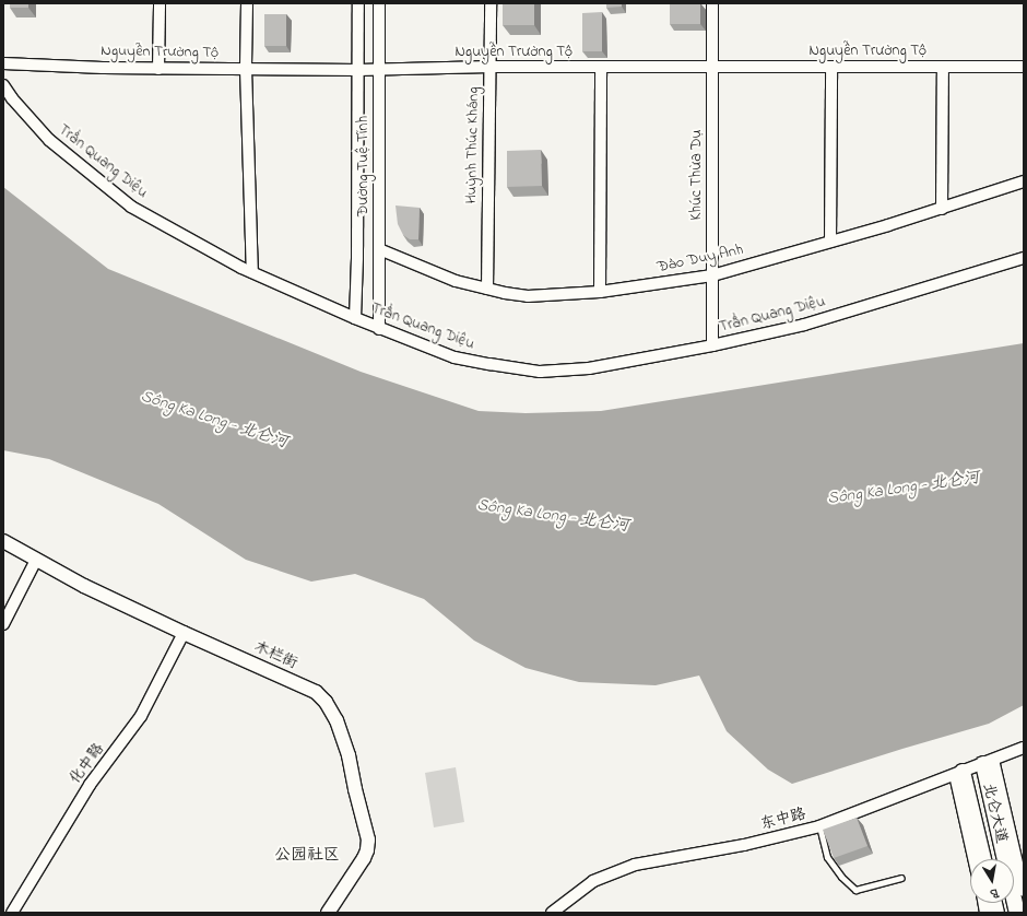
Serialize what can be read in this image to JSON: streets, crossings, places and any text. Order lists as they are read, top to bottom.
{
  "streets": {
    "main road": ["北仑大道"],
    "street": [
      "Nguyễn Trường Tộ",
      "Huỳnh Thúc Kháng",
      "Trần Quang Diệu",
      "Đường Tuệ Tĩnh",
      "Khúc Thừa Dụ",
      "Đào Duy Anh",
      "木栏街",
      "化中路",
      "东中路"
    ]
  },
  "crossings": [
    ["Nguyễn Trường Tộ", "Huỳnh Thúc Kháng"],
    ["Nguyễn Trường Tộ", "Đường Tuệ Tĩnh"],
    ["Nguyễn Trường Tộ", "Khúc Thừa Dụ"],
    ["Huỳnh Thúc Kháng", "Đào Duy Anh"],
    ["Trần Quang Diệu", "Đường Tuệ Tĩnh"],
    ["Trần Quang Diệu", "Khúc Thừa Dụ"],
    ["Đường Tuệ Tĩnh", "Đào Duy Anh"],
    ["Khúc Thừa Dụ", "Đào Duy Anh"],
    ["木栏街", "化中路"],
    ["北仑大道", "东中路"]
  ],
  "districts": ["公园社区"],
  "water": ["Sông Ka Long - 北仑河"],
  "north": "bottom"
}
